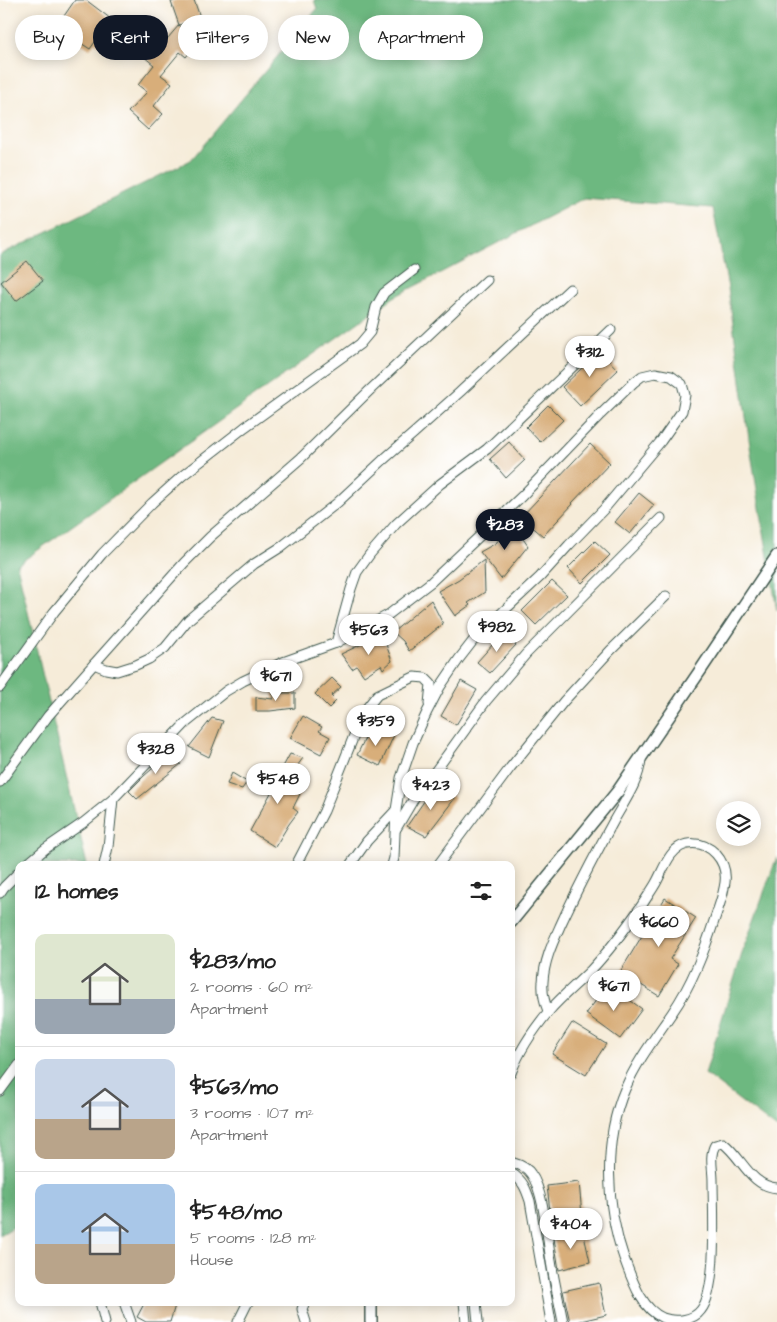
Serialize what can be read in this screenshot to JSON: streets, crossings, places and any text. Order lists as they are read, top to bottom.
{
  "page": {
    "chip": [
      "Buy",
      "Rent",
      "Filters",
      "New",
      "Apartment"
    ],
    "price": [
      "$312",
      "$283",
      "$982",
      "$563",
      "$671",
      "$359",
      "$328",
      "$548",
      "$423",
      "$660",
      "$671",
      "$404"
    ],
    "heading": "12 homes",
    "list": [
      {
        "name": "$283/mo",
        "note": "2 rooms · 60 m² · Apartment"
      },
      {
        "name": "$563/mo",
        "note": "3 rooms · 107 m² · Apartment"
      },
      {
        "name": "$548/mo",
        "note": "5 rooms · 128 m² · House"
      }
    ]
  }
}
